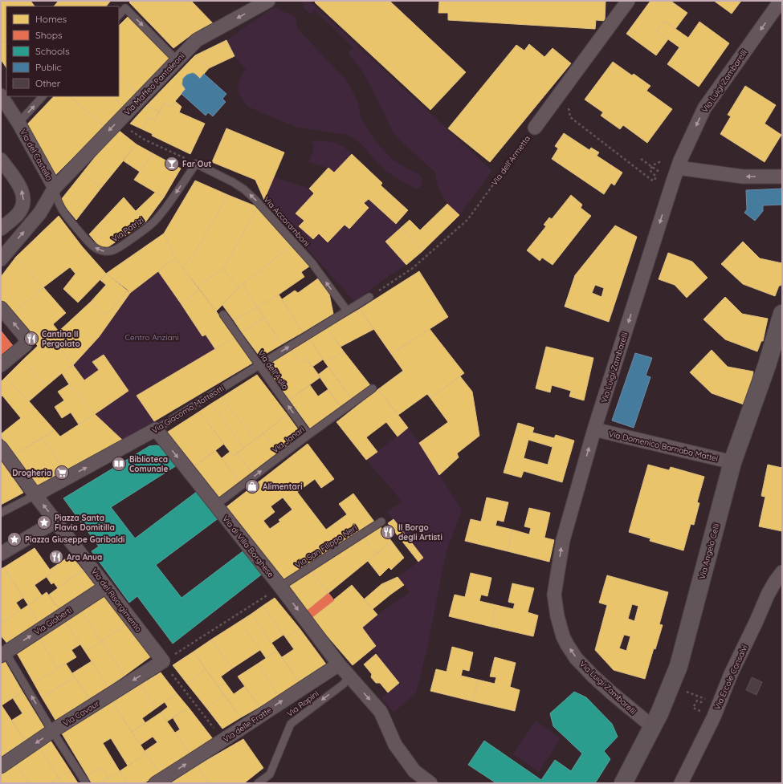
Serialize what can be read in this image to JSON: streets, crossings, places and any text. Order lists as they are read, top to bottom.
{
  "streets": {
    "main road": ["Via Angelo Celli"],
    "street": [
      "Via Luigi Zambarelli",
      "Via Maffeo Pantaleoni",
      "Via del Castello",
      "Via dell'Armetta",
      "Via Giacomo Matteotti",
      "Via Domenico Barnaba Mattei",
      "Via di Villa Borghese",
      "Via del Risorgimento",
      "Via Gioberti",
      "Via Ercole Consalvi",
      "Via Cavour",
      "Via delle Fratte"
    ],
    "lane": [
      "Via Accoramboni",
      "Via Patrizi",
      "Via dell'Asilo",
      "Via Janari",
      "Via San Filippo Neri",
      "Via Rapini"
    ]
  },
  "crossings": [
    ["Via Luigi Zambarelli", "Via Domenico Barnaba Mattei"],
    ["Via Luigi Zambarelli", "Via Angelo Celli"],
    ["Via Maffeo Pantaleoni", "Via del Castello"],
    ["Via Maffeo Pantaleoni", "Via Patrizi"],
    ["Via del Castello", "Via Patrizi"],
    ["Via dell'Armetta", "Via Giacomo Matteotti"],
    ["Via Accoramboni", "Via Patrizi"],
    ["Via Accoramboni", "Via Giacomo Matteotti"],
    ["Via dell'Asilo", "Via Giacomo Matteotti"],
    ["Via dell'Asilo", "Via Janari"],
    ["Via Giacomo Matteotti", "Via di Villa Borghese"],
    ["Via Janari", "Via di Villa Borghese"],
    ["Via Domenico Barnaba Mattei", "Via Angelo Celli"],
    ["Via di Villa Borghese", "Via San Filippo Neri"],
    ["Via di Villa Borghese", "Via Rapini"],
    ["Via di Villa Borghese", "Via delle Fratte"],
    ["Via del Risorgimento", "Via Gioberti"],
    ["Via del Risorgimento", "Via Cavour"]
  ],
  "one_way": [
    "Via Maffeo Pantaleoni",
    "Via del Castello",
    "Via Accoramboni",
    "Via dell'Asilo",
    "Via Giacomo Matteotti",
    "Via Janari",
    "Via di Villa Borghese",
    "Via Rapini",
    "Via Cavour",
    "Via delle Fratte"
  ],
  "parks": ["Centro Anziani"],
  "places": {
    "bar": ["Far Out"],
    "restaurant": ["Cantina Il Pergolato", "Il Borgo degli Artisti", "Ara Anua"],
    "library": ["Biblioteca Comunale"],
    "supermarket": ["Drogheria"],
    "shop": ["Alimentari"],
    "place": ["Piazza Santa Flavia Domitilla", "Piazza Giuseppe Garibaldi"]
  },
  "legend": [
    "Homes",
    "Shops",
    "Schools",
    "Public",
    "Other"
  ]
}
